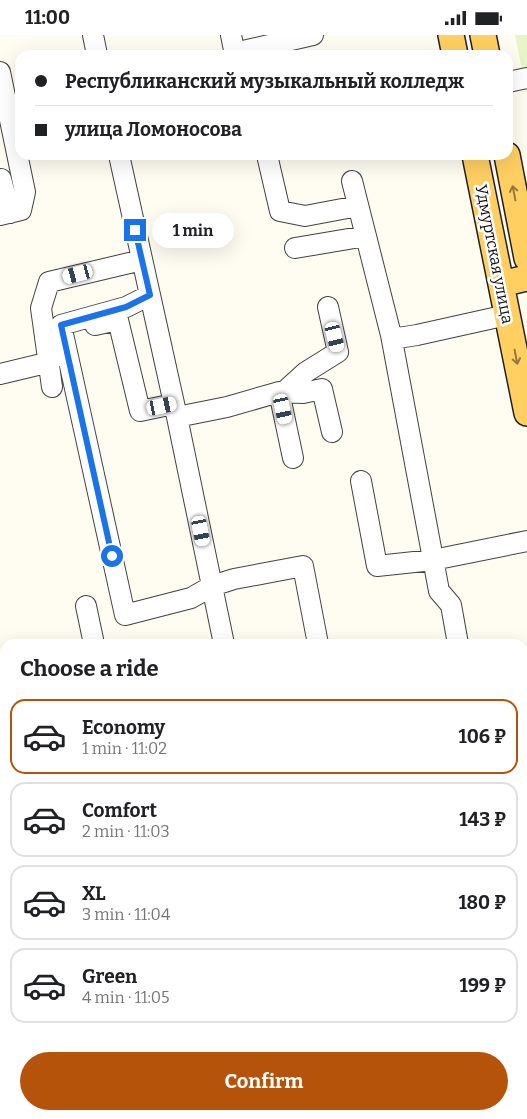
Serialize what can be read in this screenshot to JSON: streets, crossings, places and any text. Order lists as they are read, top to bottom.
{
  "streets": {
    "main road": ["Удмуртская улица"]
  },
  "page": {
    "status": "11:00",
    "banner": ["Республиканский музыкальный колледж", "улица Ломоносова"],
    "bubble": "1 min",
    "heading": "Choose a ride",
    "list": [
      {
        "name": "Economy",
        "note": "1 min · 11:02",
        "value": "106 ₽"
      },
      {
        "name": "Comfort",
        "note": "2 min · 11:03",
        "value": "143 ₽"
      },
      {
        "name": "XL",
        "note": "3 min · 11:04",
        "value": "180 ₽"
      },
      {
        "name": "Green",
        "note": "4 min · 11:05",
        "value": "199 ₽"
      }
    ],
    "buttons": "Confirm"
  }
}
